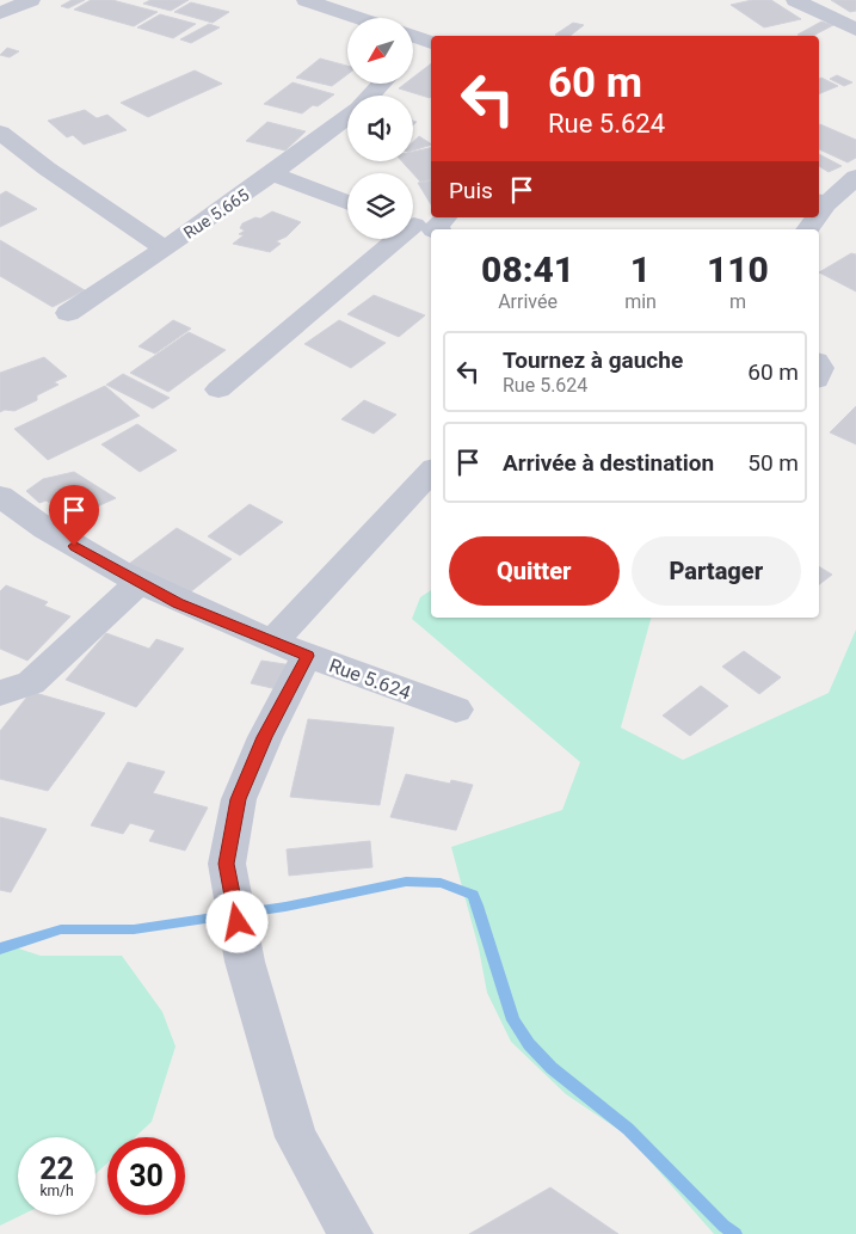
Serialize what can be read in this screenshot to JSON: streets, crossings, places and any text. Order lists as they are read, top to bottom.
{
  "streets": {
    "street": ["Rue 5.665", "Rue 5.624"]
  },
  "north": "bottom left",
  "page": {
    "turn": ["60 m", "Rue 5.624"],
    "then": "Puis",
    "eta": [
      "08:41",
      "Arrivée",
      "1",
      "min",
      "110",
      "m"
    ],
    "list": [
      {
        "name": "Tournez à gauche",
        "note": "Rue 5.624",
        "value": "60 m"
      },
      {
        "name": "Arrivée à destination",
        "value": "50 m"
      }
    ],
    "buttons": ["Quitter", "Partager"],
    "speed": "22 km/h",
    "limit": "30"
  }
}
